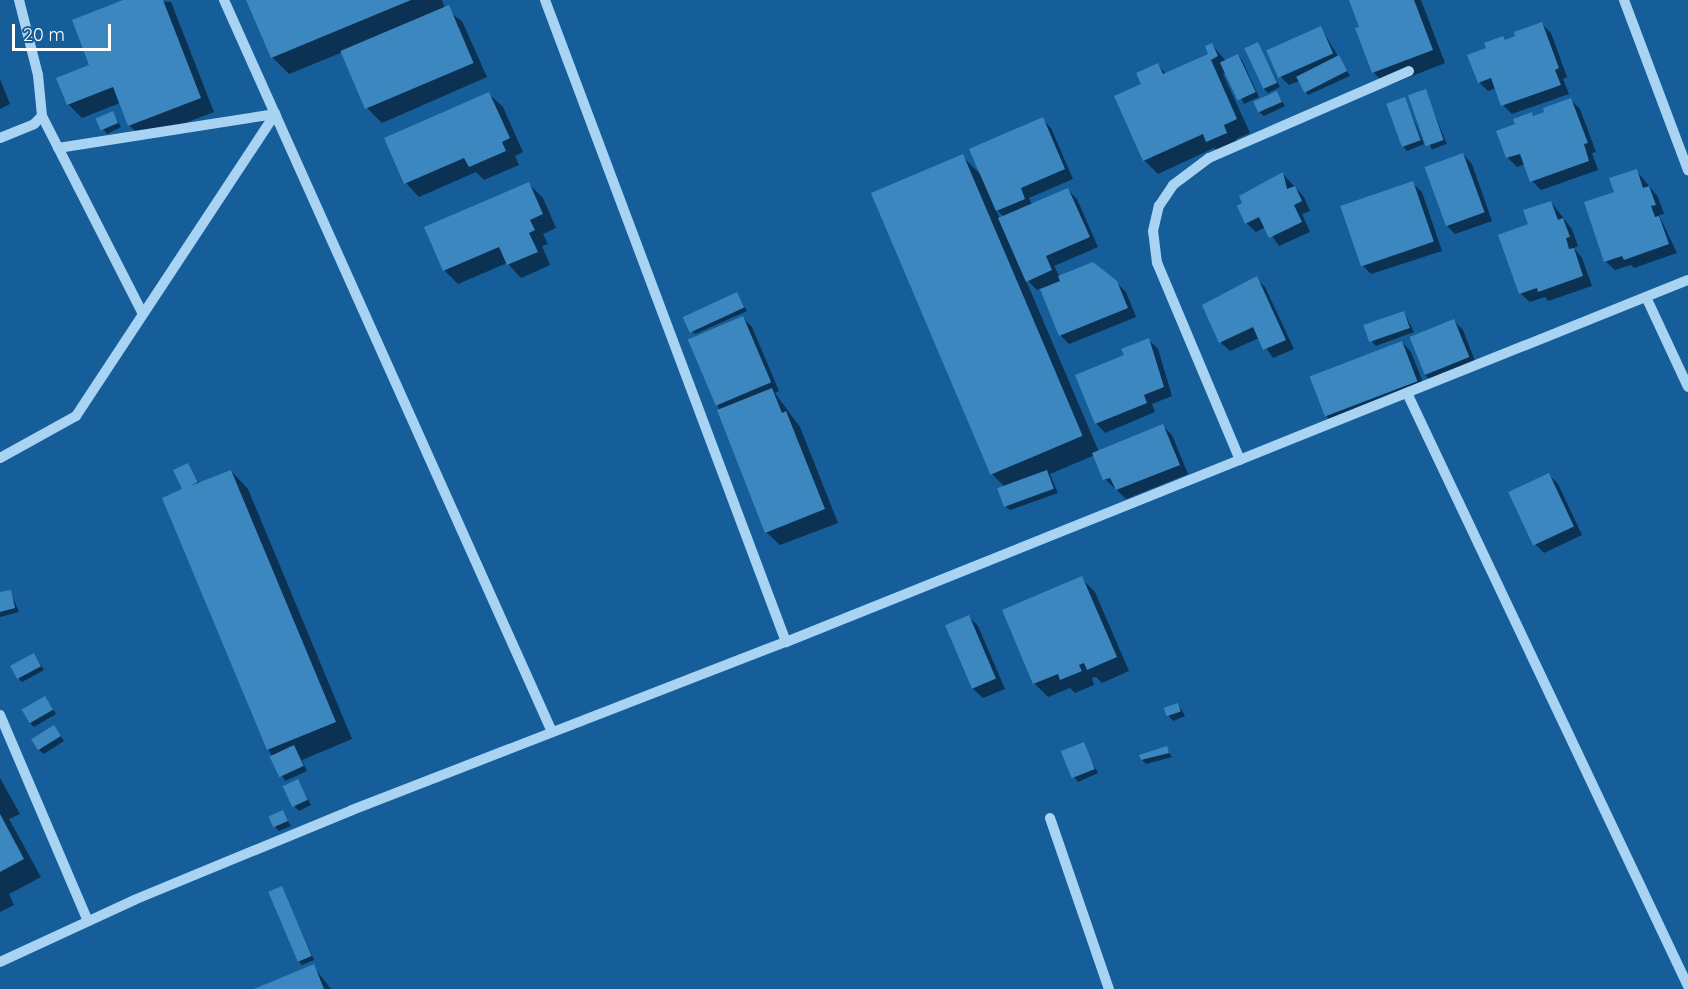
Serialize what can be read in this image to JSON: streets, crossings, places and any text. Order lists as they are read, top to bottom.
{
  "scale_bar": "20 m"
}
